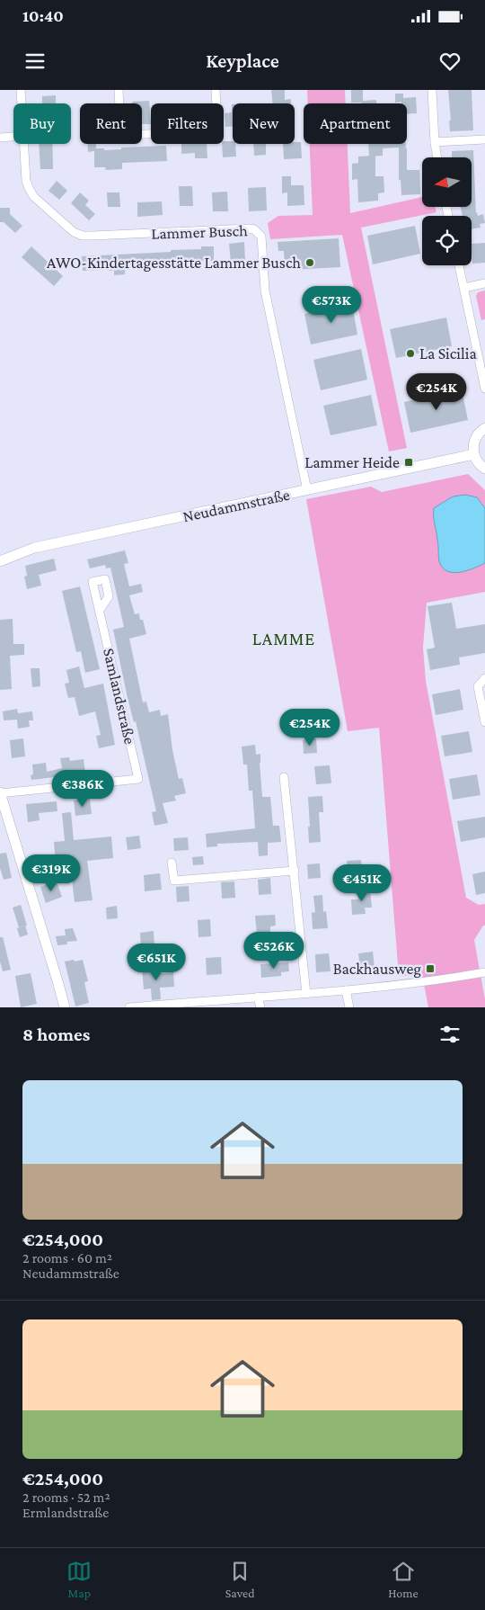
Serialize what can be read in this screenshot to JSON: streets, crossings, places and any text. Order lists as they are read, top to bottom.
{
  "streets": {
    "main road": ["Neudammstraße"],
    "street": ["Lammer Busch", "Samlandstraße"]
  },
  "crossings": [
    ["Lammer Busch", "Neudammstraße"]
  ],
  "districts": ["LAMME"],
  "places": {
    "other": ["AWO-Kindertagesstätte Lammer Busch", "La Sicilia"],
    "transit": ["Lammer Heide", "Backhausweg"]
  },
  "north": "left",
  "page": {
    "status": "10:40",
    "header": "Keyplace",
    "chip": [
      "Buy",
      "Rent",
      "Filters",
      "New",
      "Apartment"
    ],
    "price": [
      "€573K",
      "€254K",
      "€254K",
      "€386K",
      "€319K",
      "€451K",
      "€526K",
      "€651K"
    ],
    "heading": "8 homes",
    "list": [
      {
        "name": "€254,000",
        "note": "2 rooms · 60 m² · Neudammstraße"
      },
      {
        "name": "€254,000",
        "note": "2 rooms · 52 m² · Ermlandstraße"
      }
    ],
    "tabs": ["Map", "Saved", "Home"]
  }
}
